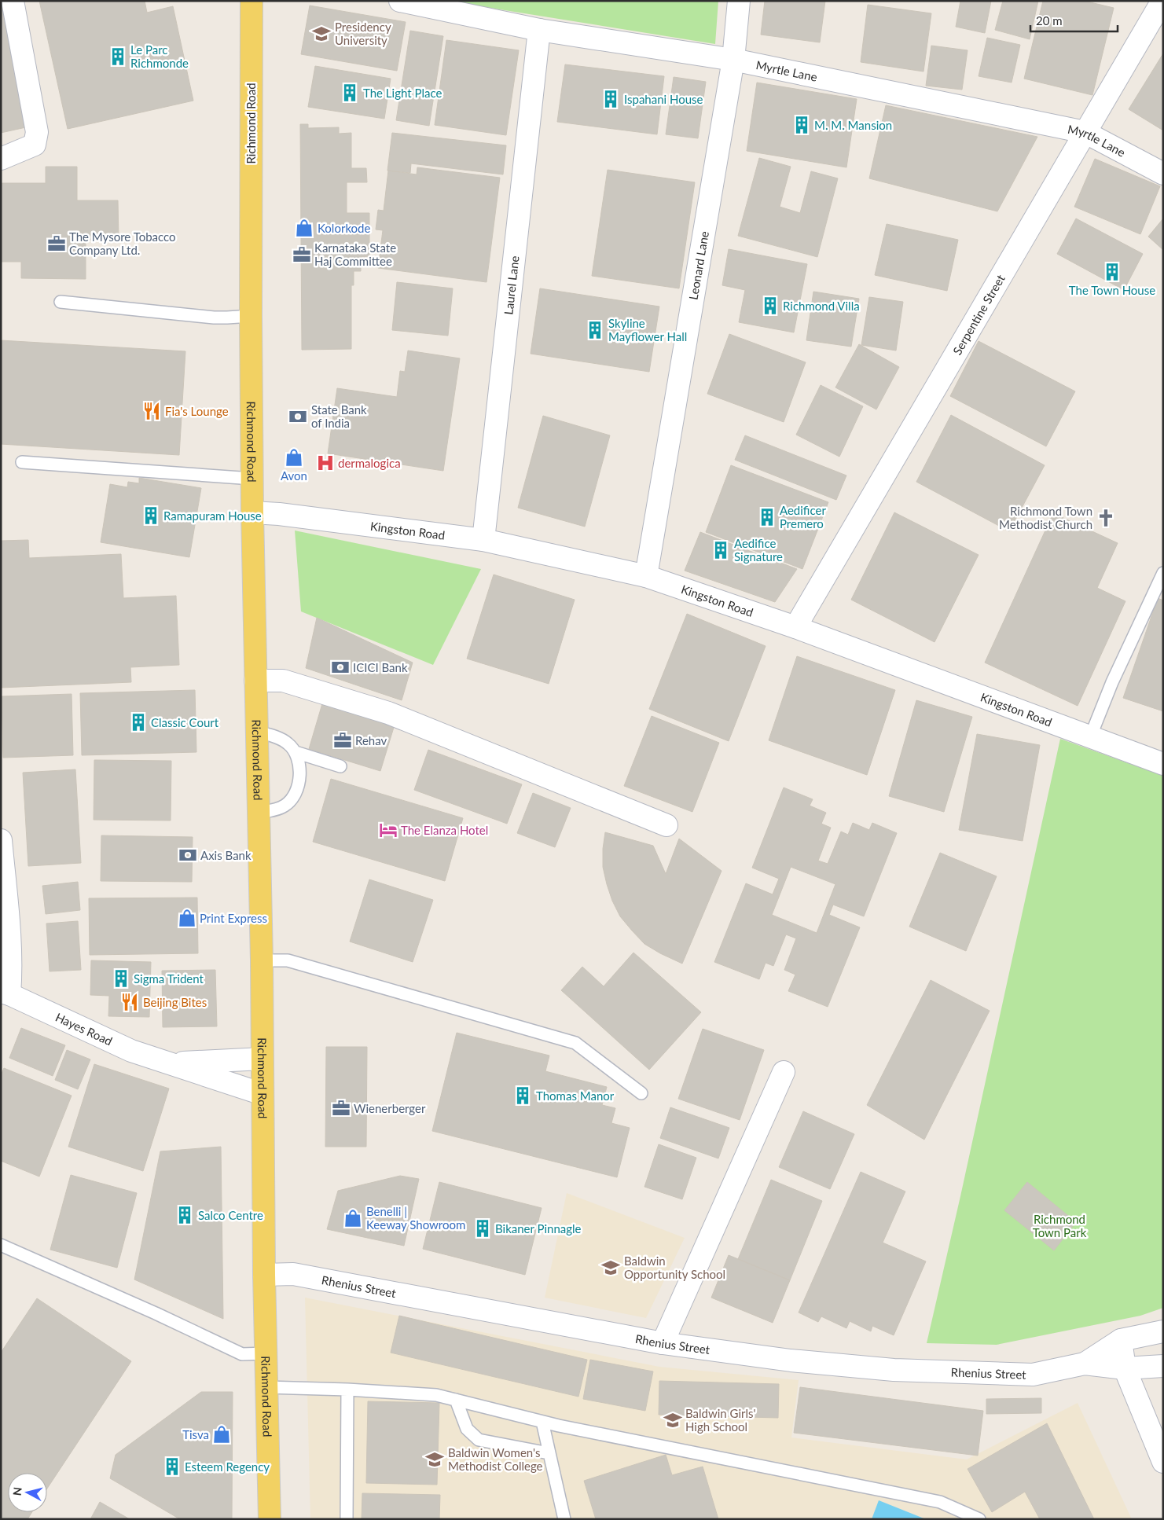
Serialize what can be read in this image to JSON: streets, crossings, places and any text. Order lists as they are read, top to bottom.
{
  "streets": {
    "main road": ["Richmond Road"],
    "street": [
      "Myrtle Lane",
      "Leonard Lane",
      "Laurel Lane",
      "Serpentine Street",
      "Kingston Road",
      "Hayes Road",
      "Rhenius Street"
    ]
  },
  "crossings": [
    ["Myrtle Lane", "Leonard Lane"],
    ["Myrtle Lane", "Laurel Lane"],
    ["Myrtle Lane", "Serpentine Street"],
    ["Richmond Road", "Kingston Road"],
    ["Richmond Road", "Hayes Road"],
    ["Richmond Road", "Rhenius Street"],
    ["Leonard Lane", "Kingston Road"],
    ["Laurel Lane", "Kingston Road"],
    ["Serpentine Street", "Kingston Road"]
  ],
  "parks": ["Richmond Town Park"],
  "places": {
    "school or university": [
      "Presidency University",
      "Baldwin Opportunity School",
      "Baldwin Girls' High School",
      "Baldwin Women's Methodist College"
    ],
    "building": [
      "Le Parc Richmonde",
      "The Light Place",
      "Ispahani House",
      "M. M. Mansion",
      "The Town House",
      "Richmond Villa",
      "Skyline Mayflower Hall",
      "Ramapuram House",
      "Aedificer Premero",
      "Aedifice Signature",
      "Classic Court",
      "Sigma Trident",
      "Thomas Manor",
      "Salco Centre",
      "Bikaner Pinnagle",
      "Esteem Regency"
    ],
    "shop": [
      "Kolorkode",
      "Avon",
      "Print Express",
      "Benelli | Keeway Showroom",
      "Tisva"
    ],
    "office": [
      "The Mysore Tobacco Company Ltd.",
      "Karnataka State Haj Committee",
      "Rehav",
      "Wienerberger"
    ],
    "restaurant": ["Fia's Lounge", "Beijing Bites"],
    "bank": ["State Bank of India", "ICICI Bank", "Axis Bank"],
    "hospital": ["dermalogica"],
    "church": ["Richmond Town Methodist Church"],
    "hotel": ["The Elanza Hotel"]
  },
  "scale_bar": "20 m",
  "north": "left"
}
